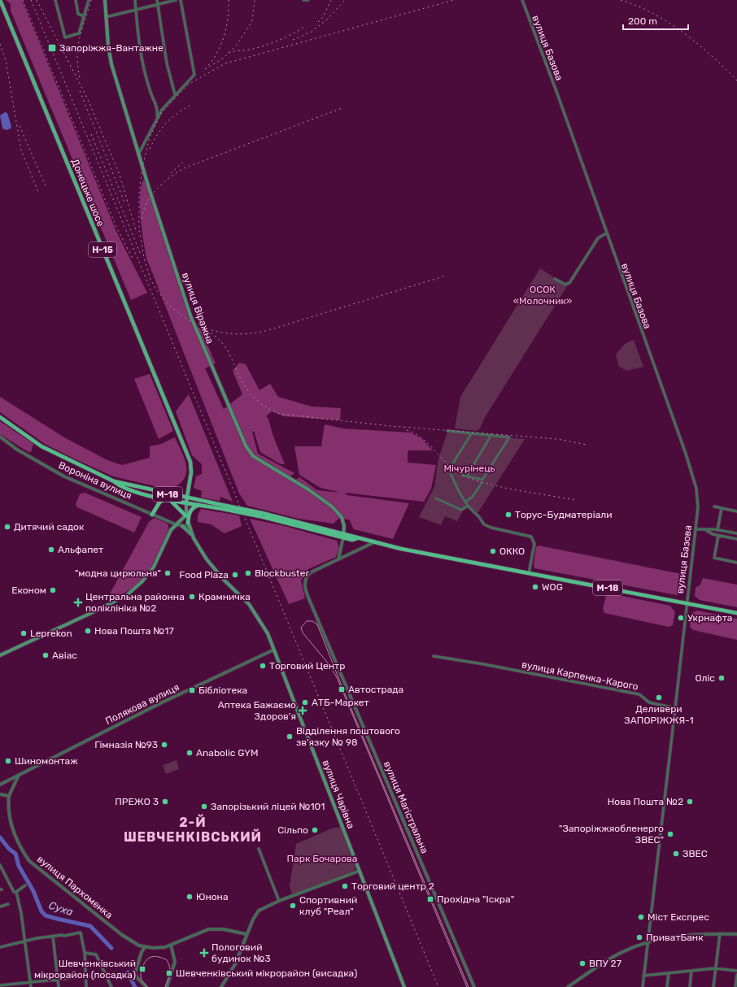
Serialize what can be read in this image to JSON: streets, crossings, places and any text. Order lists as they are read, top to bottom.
{
  "streets": {
    "highway": ["М-18"],
    "main road": [
      "Донецьке шосе",
      "Н-15",
      "вулиця Віражна",
      "вулиця Чарівна"
    ],
    "street": [
      "вулиця Базова",
      "Вороніна вулиця",
      "вулиця Карпенка-Карого",
      "Полякова вулиця",
      "вулиця Магістральна",
      "вулиця Пархоменка"
    ]
  },
  "crossings": [
    ["вулиця Базова", "М-18"],
    ["Донецьке шосе", "М-18"],
    ["вулиця Віражна", "М-18"],
    ["вулиця Віражна", "вулиця Магістральна"],
    ["Вороніна вулиця", "вулиця Чарівна"],
    ["М-18", "вулиця Магістральна"],
    ["Полякова вулиця", "вулиця Чарівна"]
  ],
  "districts": ["2-Й ШЕВЧЕНКІВСЬКИЙ"],
  "water": ["Суха"],
  "parks": ["ОСОК «Молочник»", "Мічурінець", "Парк Бочарова"],
  "places": {
    "transit": [
      "Запоріжжя-Вантажне",
      "Автострада",
      "Бібліотека",
      "Прохідна \"Іскра\"",
      "Шевченківський мікрорайон (посадка)",
      "Шевченківський мікрорайон (висадка)"
    ],
    "other": [
      "Торус-Будматеріали",
      "Дитячий садок",
      "Альфапет",
      "ОККО",
      "\"модна цирюльня\"",
      "Blockbuster",
      "Food Plaza",
      "WOG",
      "Економ",
      "Крамничка",
      "Укрнафта",
      "Нова Пошта №17",
      "Leprekon",
      "Авіас",
      "Торговий Центр",
      "Оліс",
      "Деливери ЗАПОРІЖЖЯ-1",
      "АТБ-Маркет",
      "Відділення поштового зв'язку № 98",
      "Гімназія №93",
      "Anabolic GYM",
      "Шиномонтаж",
      "ПРЕЖО 3",
      "Нова Пошта №2",
      "Запорізький ліцей №101",
      "Сільпо",
      "\"Запоріжжяобленерго ЗВЕС\"",
      "ЗВЕС",
      "Торговий центр 2",
      "Юнона",
      "Спортивний клуб \"Реал\"",
      "Мiст Експрес",
      "ПриватБанк",
      "ВПУ 27"
    ],
    "health": ["Центральна районна поліклініка №2", "Аптека Бажаємо Здоров'я", "Пологовий будинок №3"]
  },
  "scale_bar": "200 m"
}
